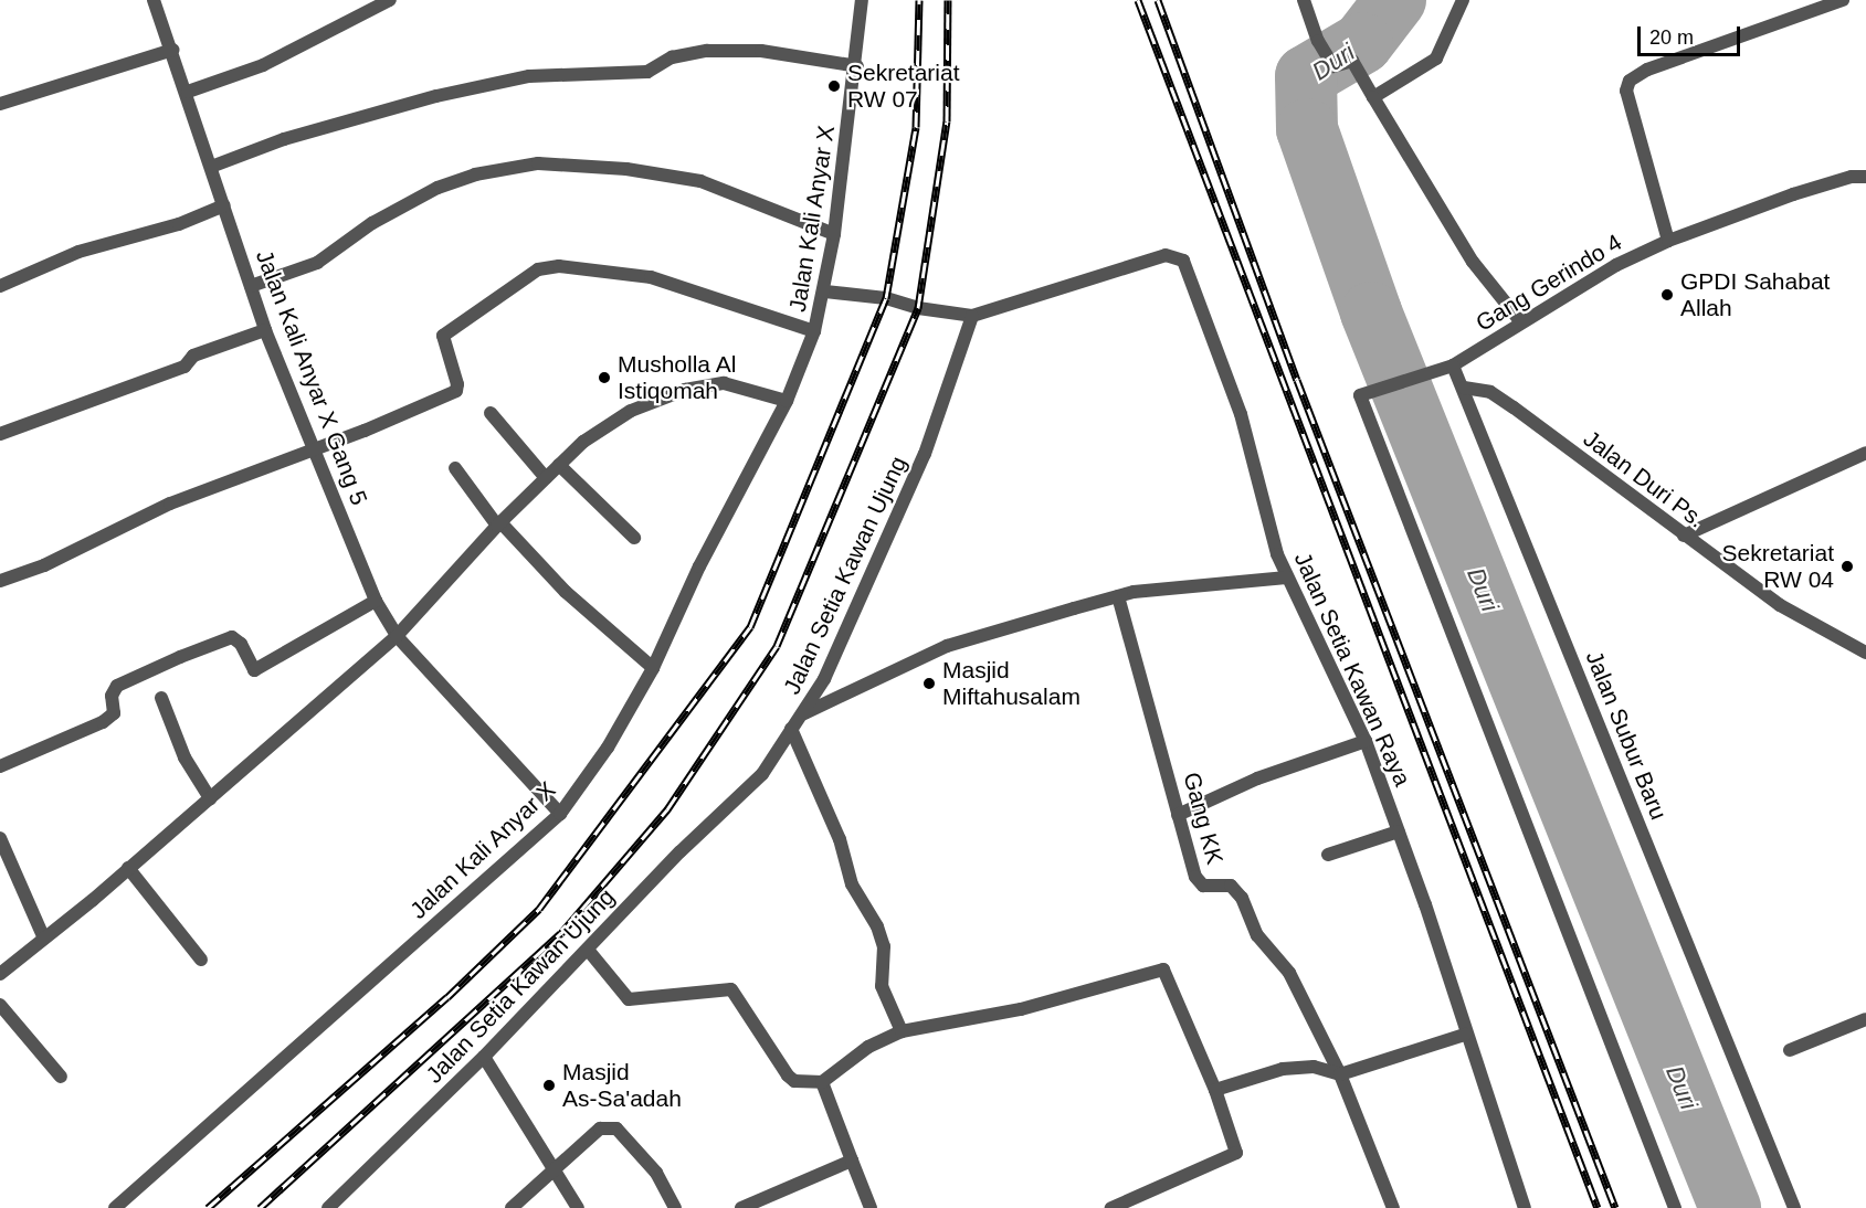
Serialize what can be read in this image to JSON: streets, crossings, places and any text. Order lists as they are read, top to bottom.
{
  "streets": {
    "street": [
      "Jalan Kali Anyar X",
      "Gang Gerindo 4",
      "Jalan Kali Anyar X Gang 5",
      "Jalan Duri Ps.",
      "Jalan Setia Kawan Ujung",
      "Jalan Setia Kawan Raya",
      "Jalan Subur Baru",
      "Gang KK"
    ]
  },
  "crossings": [
    ["Jalan Kali Anyar X", "Jalan Kali Anyar X Gang 5"],
    ["Gang Gerindo 4", "Jalan Subur Baru"],
    ["Jalan Duri Ps.", "Jalan Subur Baru"],
    ["Jalan Setia Kawan Ujung", "Jalan Setia Kawan Raya"]
  ],
  "water": ["Duri"],
  "places": [
    "Sekretariat RW 07",
    "GPDI Sahabat Allah",
    "Musholla Al Istiqomah",
    "Sekretariat RW 04",
    "Masjid Miftahusalam",
    "Masjid As-Sa'adah"
  ],
  "scale_bar": "20 m"
}
